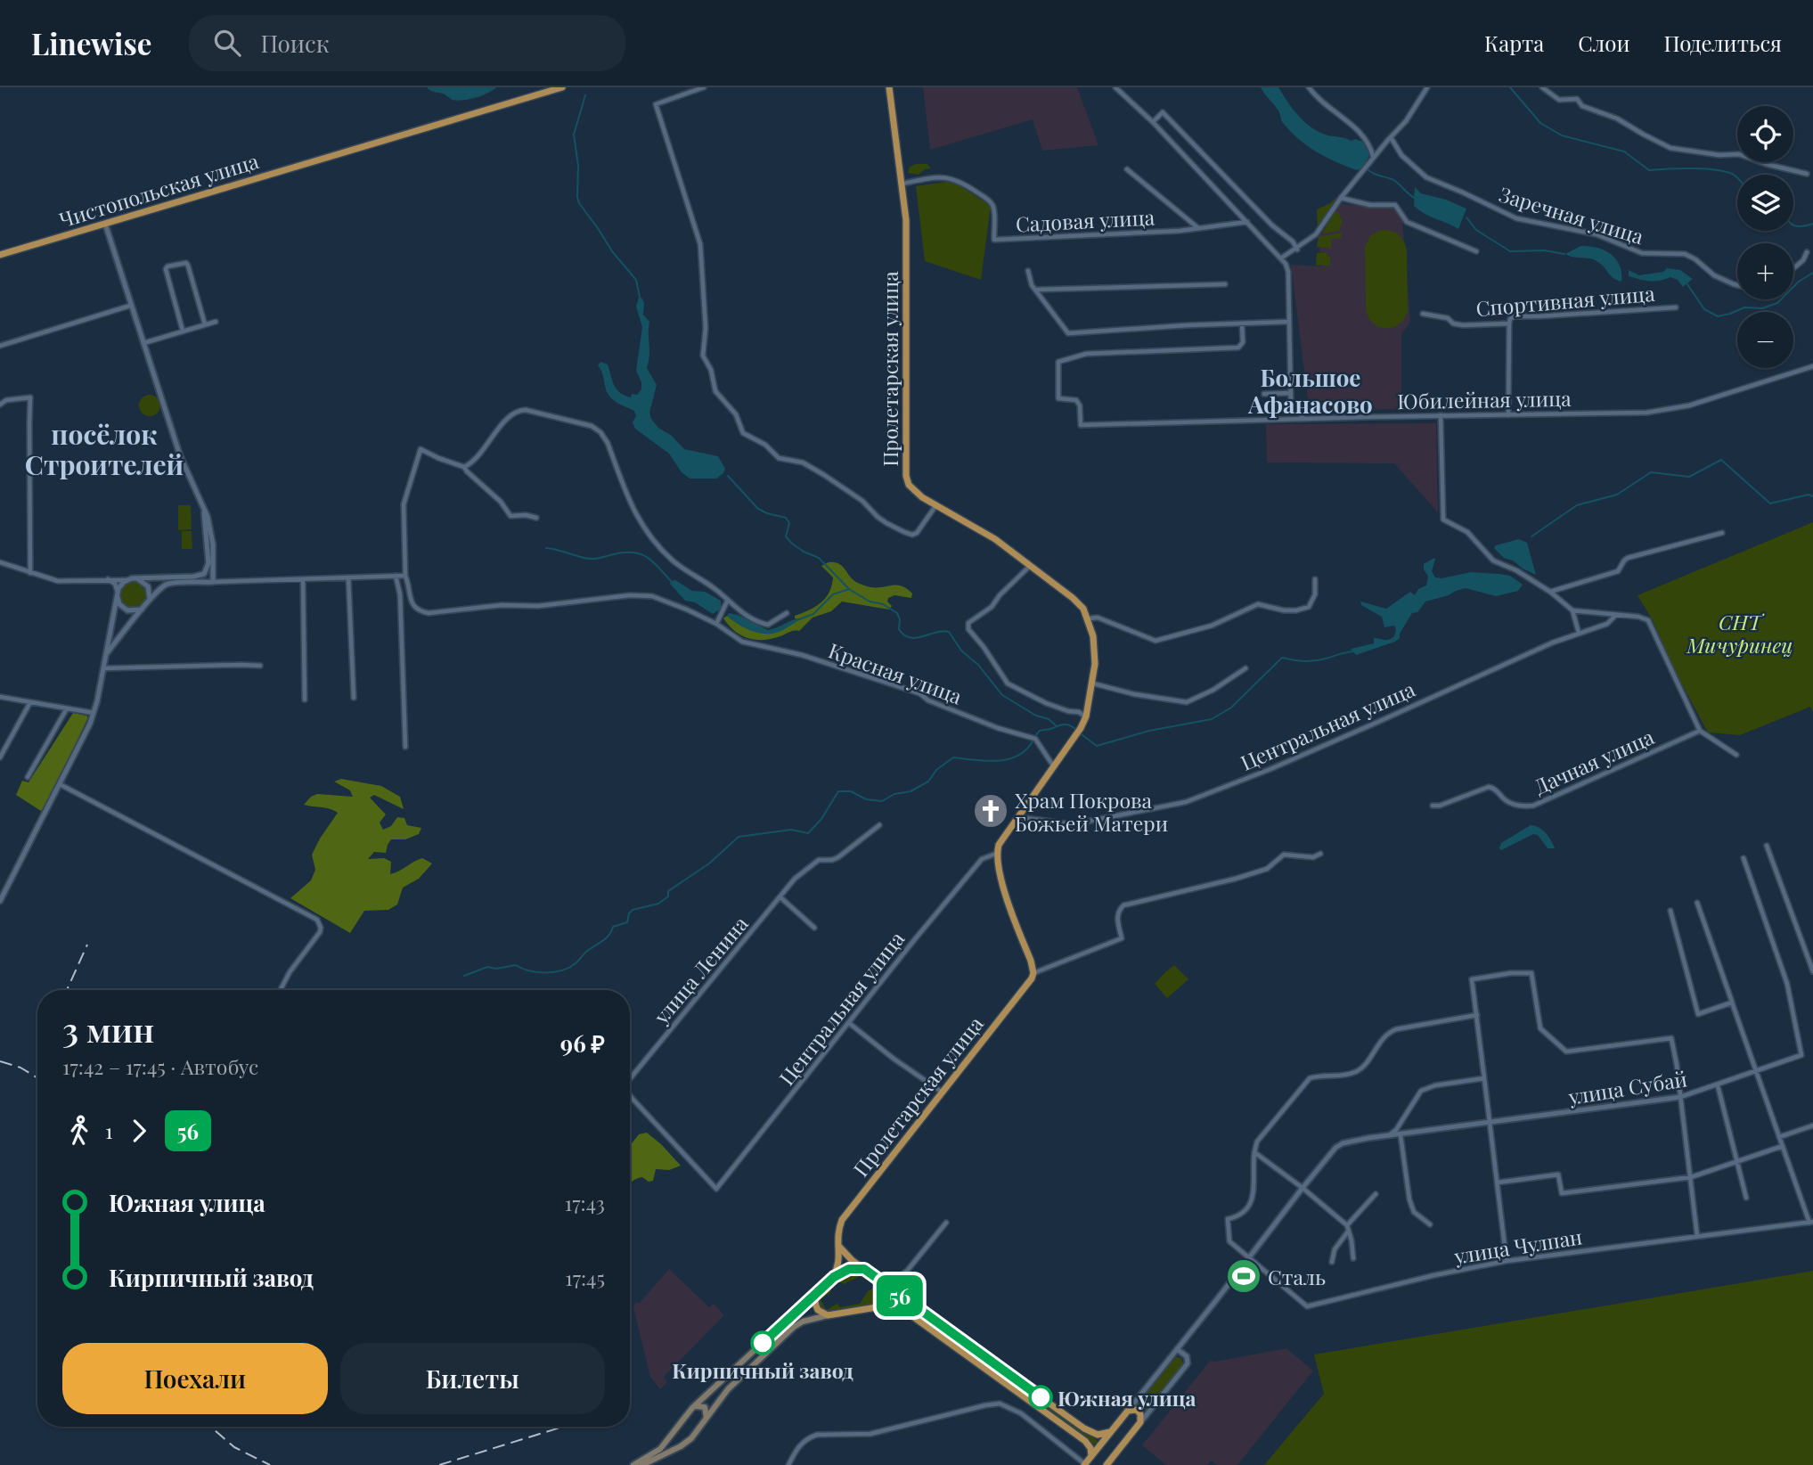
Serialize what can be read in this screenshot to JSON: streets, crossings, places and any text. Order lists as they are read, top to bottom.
{
  "streets": {
    "main road": ["Чистопольская улица", "Пролетарская улица"],
    "street": [
      "Заречная улица",
      "Садовая улица",
      "Спортивная улица",
      "Юбилейная улица",
      "Красная улица",
      "Центральная улица",
      "Дачная улица",
      "улица Ленина",
      "улица Субай",
      "улица Чулпан"
    ]
  },
  "crossings": [
    ["Садовая улица", "Пролетарская улица"],
    ["Пролетарская улица", "Красная улица"],
    ["Пролетарская улица", "Центральная улица"],
    ["Центральная улица", "улица Ленина"],
    ["улица Субай", "улица Чулпан"]
  ],
  "districts": ["Большое Афанасово", "посёлок Строителей"],
  "parks": ["СНТ Мичуринец"],
  "places": {
    "church": ["Храм Покрова Божьей Матери"],
    "sports": ["Сталь"],
    "other": ["Кирпичный завод", "Южная улица"]
  },
  "lines": ["bus line 56"],
  "page": {
    "header": "Linewise",
    "search": "Поиск",
    "nav": ["Карта", "Слои", "Поделиться"],
    "on_map": "56",
    "map_buttons": ["+", "−"],
    "heading": ["3 мин", "17:42 – 17:45 · Автобус", "96 ₽"],
    "legs": ["1", "56"],
    "list": [
      {
        "name": "Южная улица",
        "value": "17:43"
      },
      {
        "name": "Кирпичный завод",
        "value": "17:45"
      }
    ],
    "buttons": ["Поехали", "Билеты"]
  }
}
